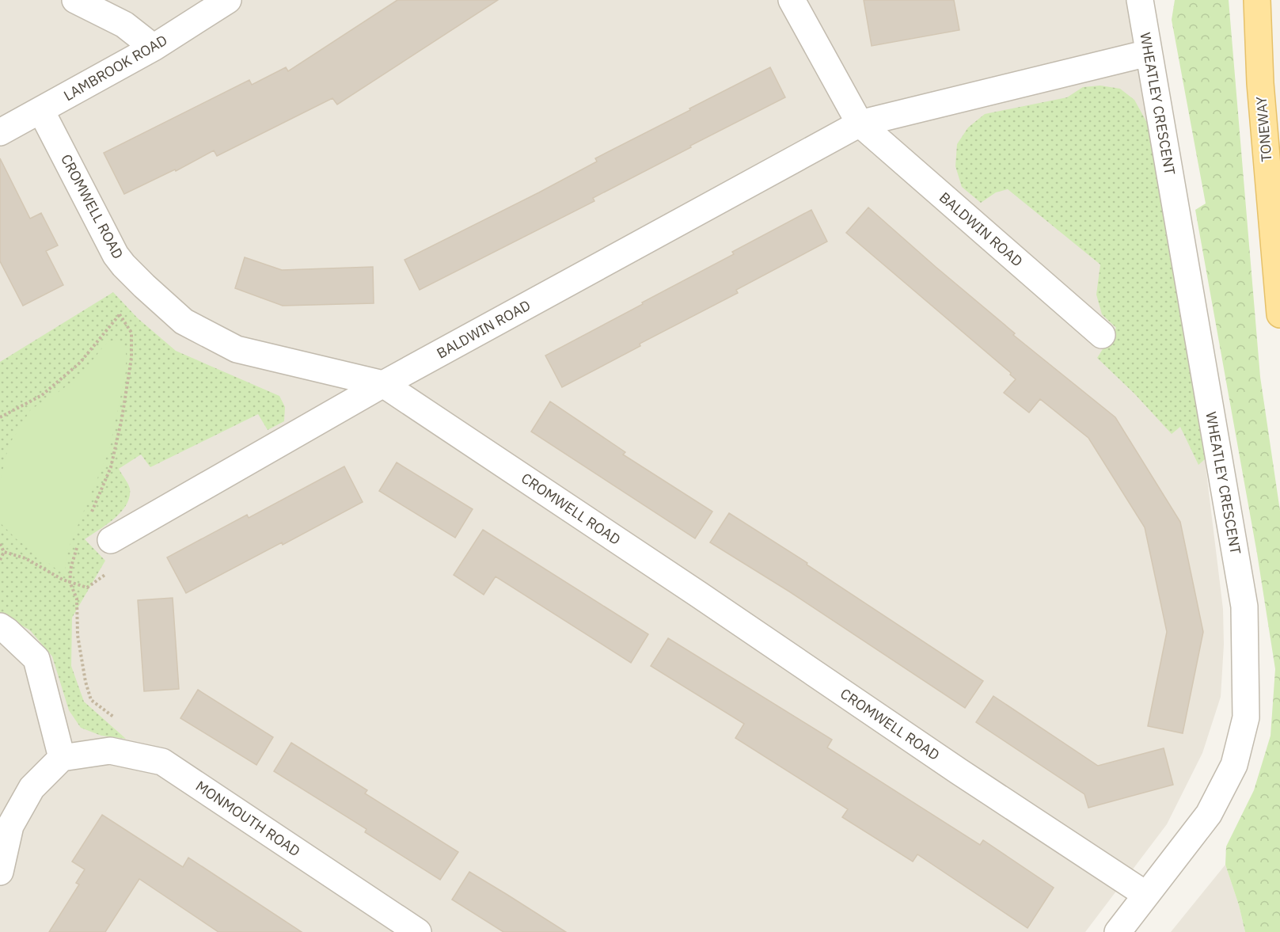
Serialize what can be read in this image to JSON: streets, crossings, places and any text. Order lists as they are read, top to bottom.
{
  "streets": {
    "main road": ["TONEWAY"],
    "street": [
      "LAMBROOK ROAD",
      "WHEATLEY CRESCENT",
      "CROMWELL ROAD",
      "BALDWIN ROAD",
      "MONMOUTH ROAD"
    ]
  },
  "crossings": [
    ["LAMBROOK ROAD", "CROMWELL ROAD"],
    ["WHEATLEY CRESCENT", "CROMWELL ROAD"],
    ["WHEATLEY CRESCENT", "BALDWIN ROAD"],
    ["CROMWELL ROAD", "BALDWIN ROAD"]
  ]
}
